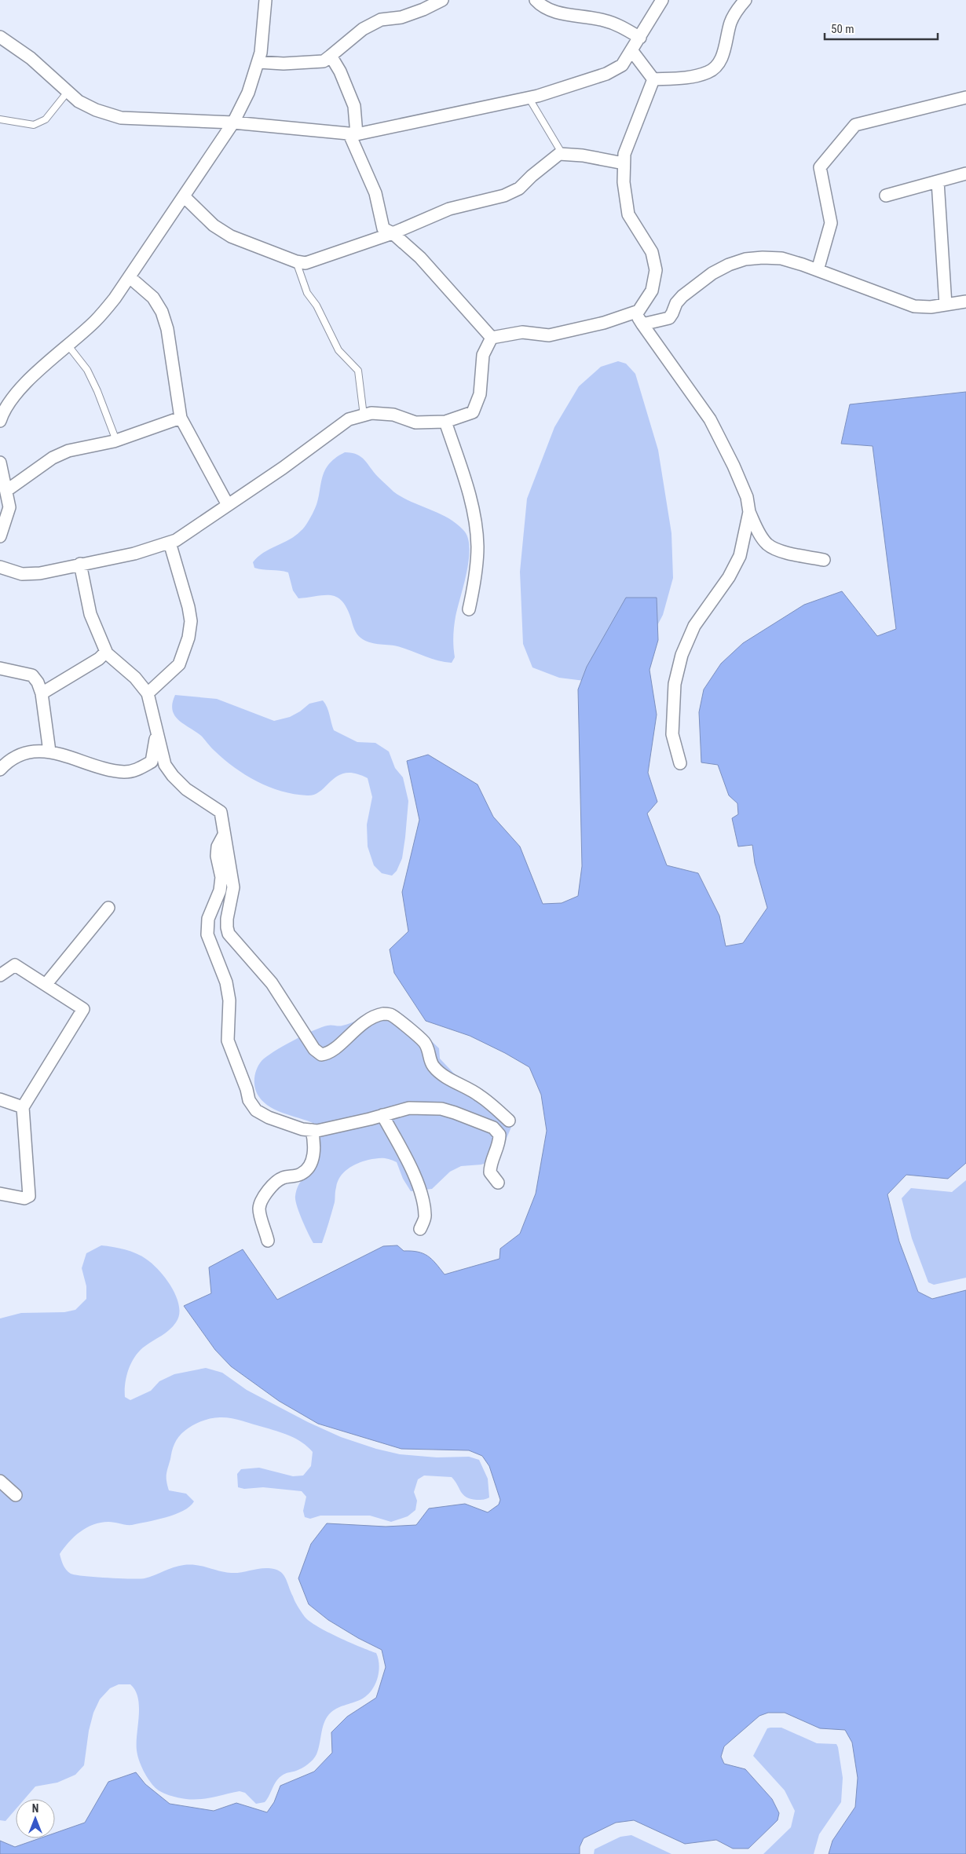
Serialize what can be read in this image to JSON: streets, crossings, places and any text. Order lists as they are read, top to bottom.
{
  "scale_bar": "50 m",
  "north": "top"
}
